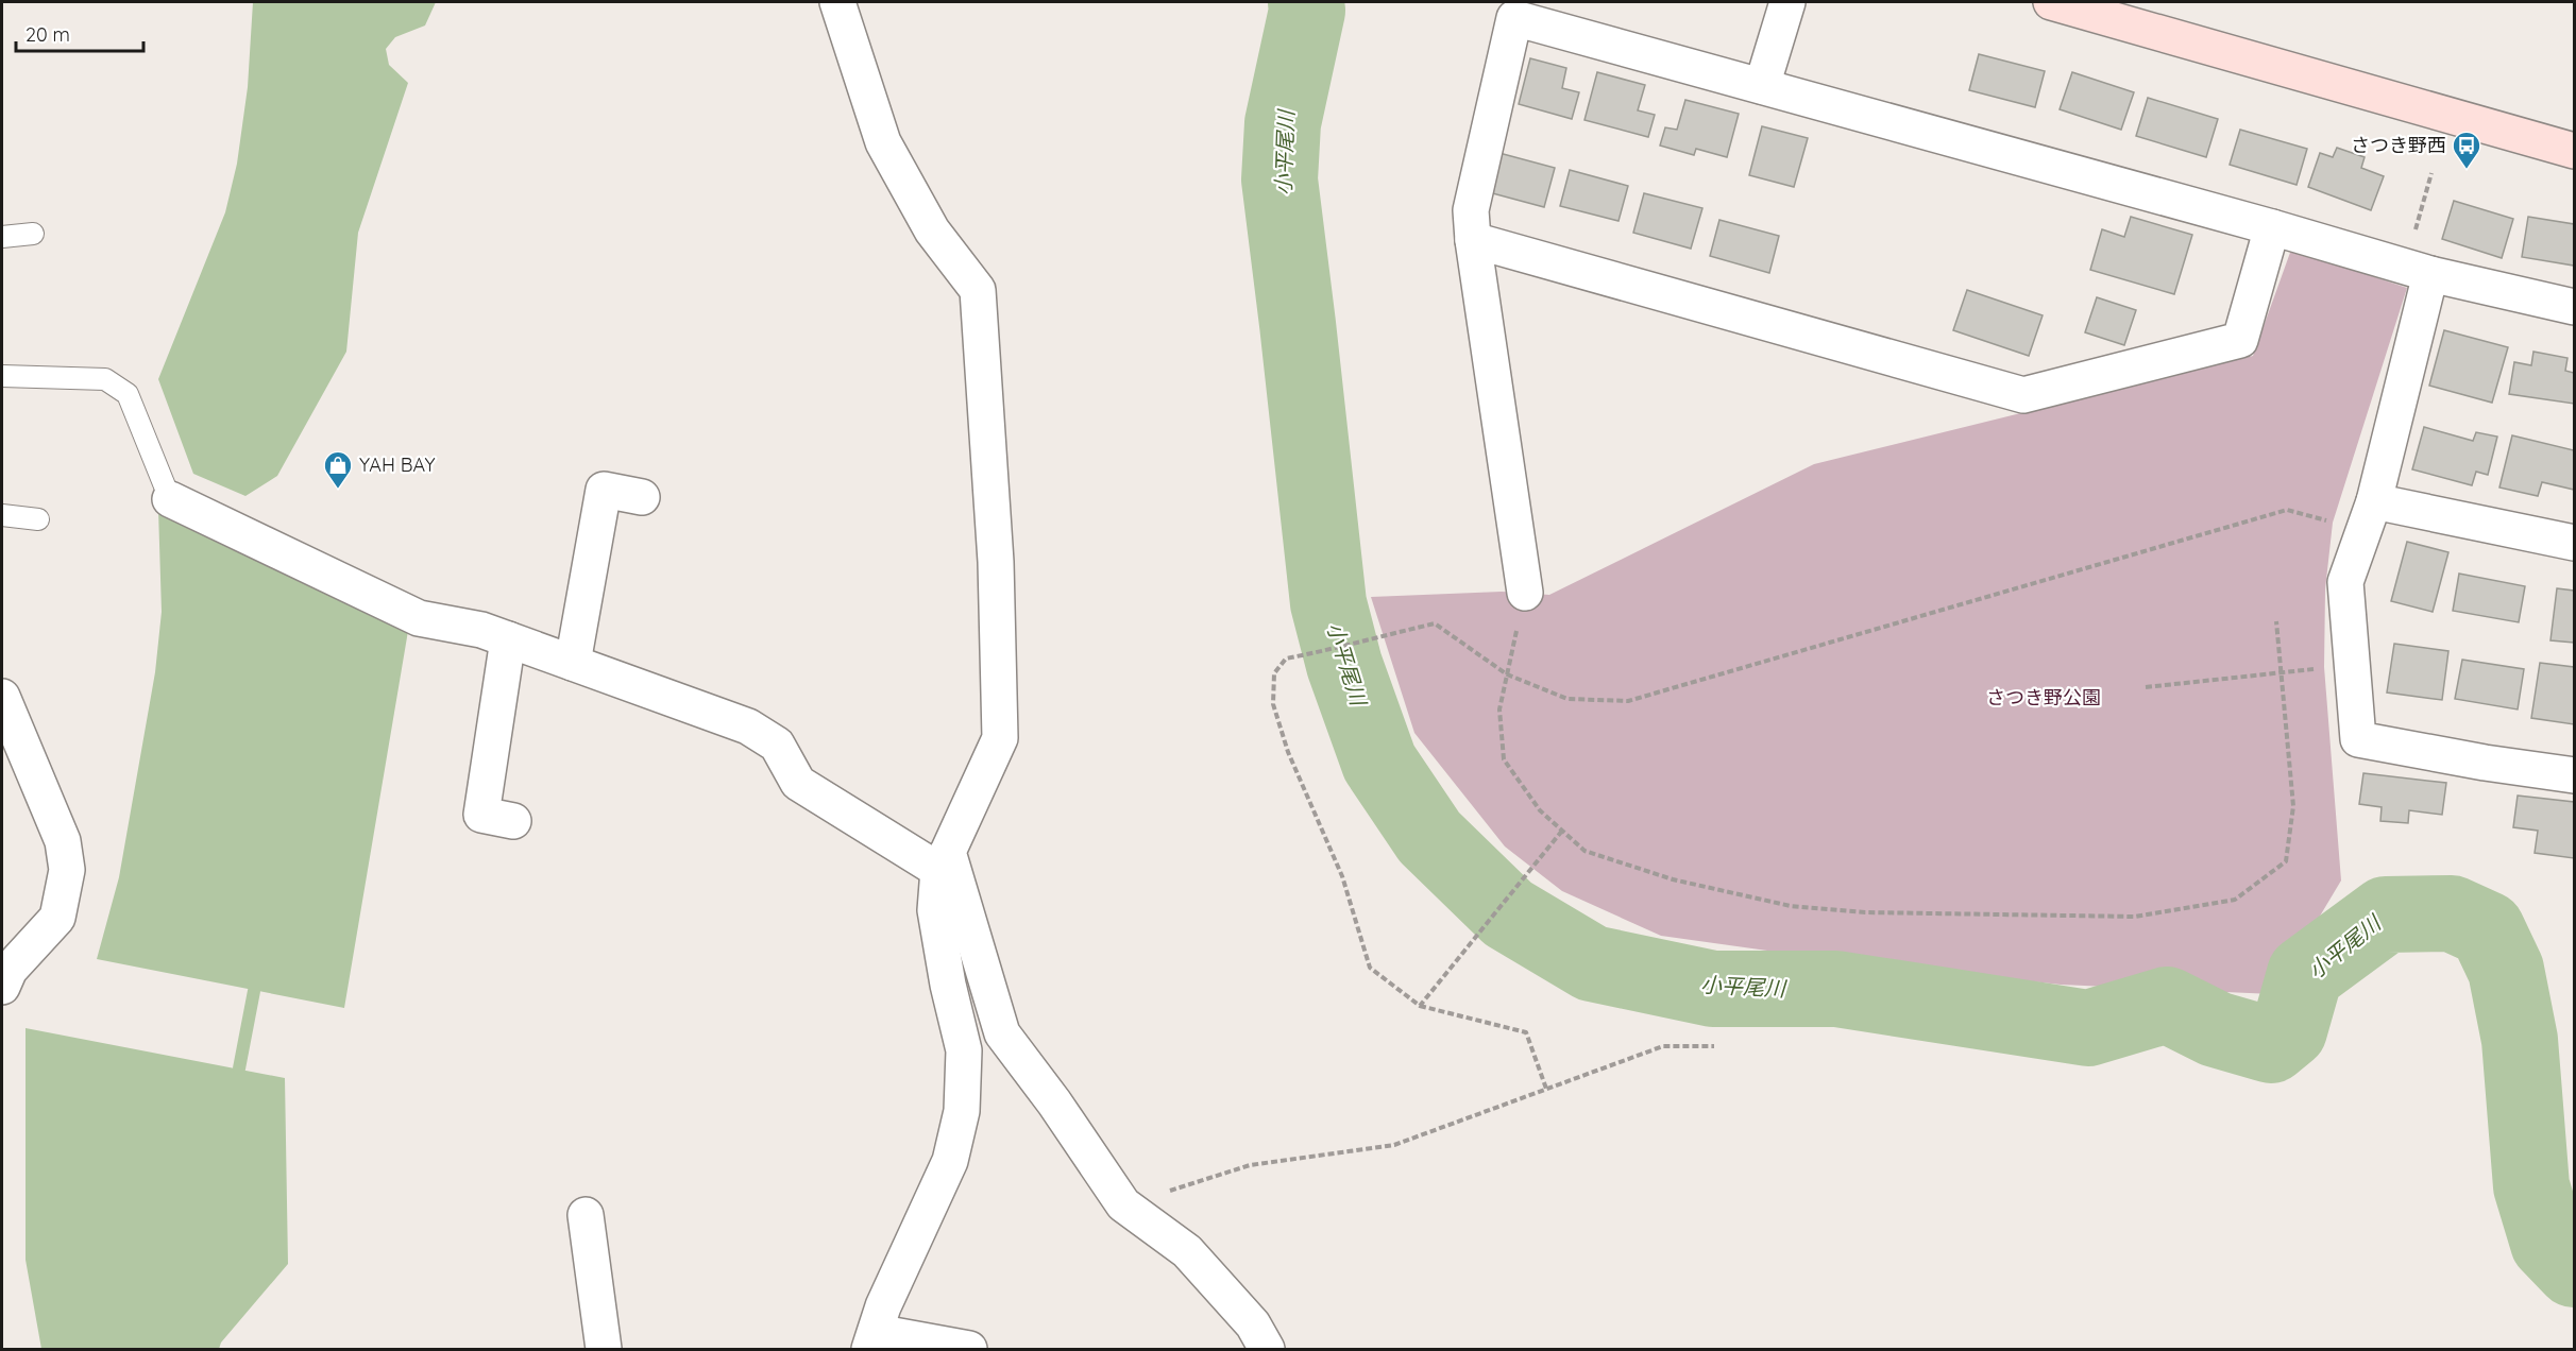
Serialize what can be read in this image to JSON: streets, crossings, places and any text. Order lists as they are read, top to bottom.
{
  "water": ["小平尾川"],
  "parks": ["さつき野公園"],
  "places": {
    "bus stop": ["さつき野西"],
    "shop": ["YAH BAY"]
  },
  "scale_bar": "20 m"
}
